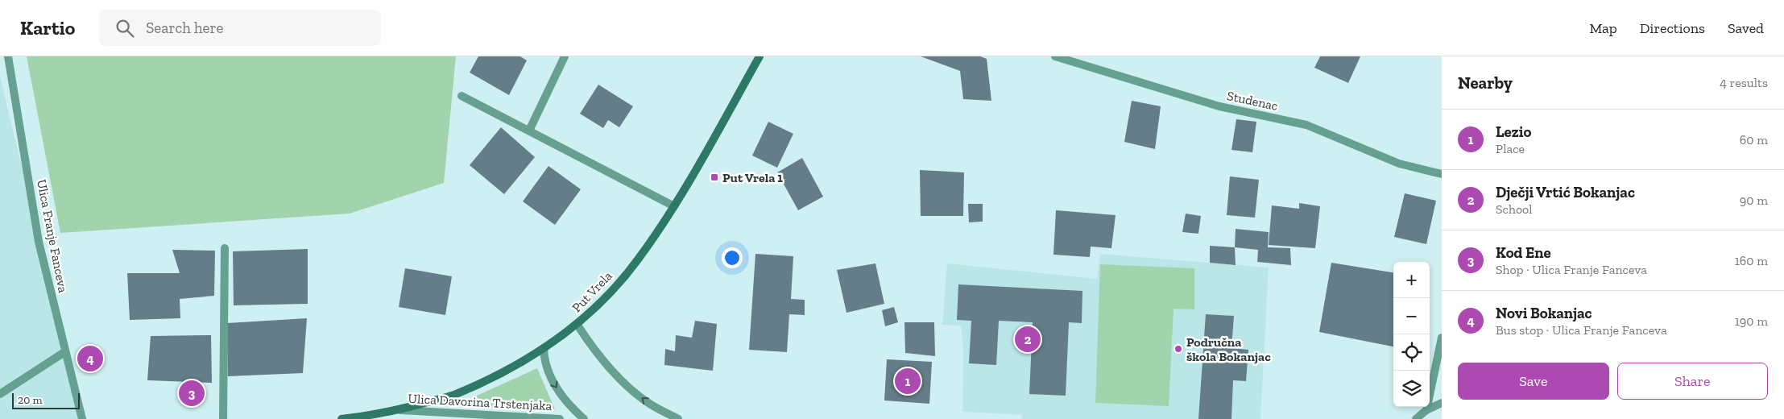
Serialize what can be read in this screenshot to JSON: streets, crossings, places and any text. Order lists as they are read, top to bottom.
{
  "streets": {
    "main road": ["Put Vrela"],
    "street": ["Studenac", "Ulica Franje Fanceva", "Ulica Davorina Trstenjaka"]
  },
  "crossings": [
    ["Put Vrela", "Ulica Davorina Trstenjaka"]
  ],
  "places": {
    "transit": ["Put Vrela 1"],
    "other": ["Područna škola Bokanjac"]
  },
  "scale_bar": "20 m",
  "page": {
    "header": "Kartio",
    "search": "Search here",
    "nav": ["Map", "Directions", "Saved"],
    "heading": ["Nearby", "4 results"],
    "list": [
      {
        "mark": "1",
        "name": "Lezio",
        "note": "Place",
        "value": "60 m"
      },
      {
        "mark": "2",
        "name": "Dječji Vrtić Bokanjac",
        "note": "School",
        "value": "90 m"
      },
      {
        "mark": "3",
        "name": "Kod Ene",
        "note": "Shop · Ulica Franje Fanceva",
        "value": "160 m"
      },
      {
        "mark": "4",
        "name": "Novi Bokanjac",
        "note": "Bus stop · Ulica Franje Fanceva",
        "value": "190 m"
      }
    ],
    "map_buttons": ["+", "−"],
    "pins": [
      "2",
      "4",
      "1",
      "3"
    ],
    "buttons": ["Save", "Share"],
    "scale": "20 m"
  }
}
